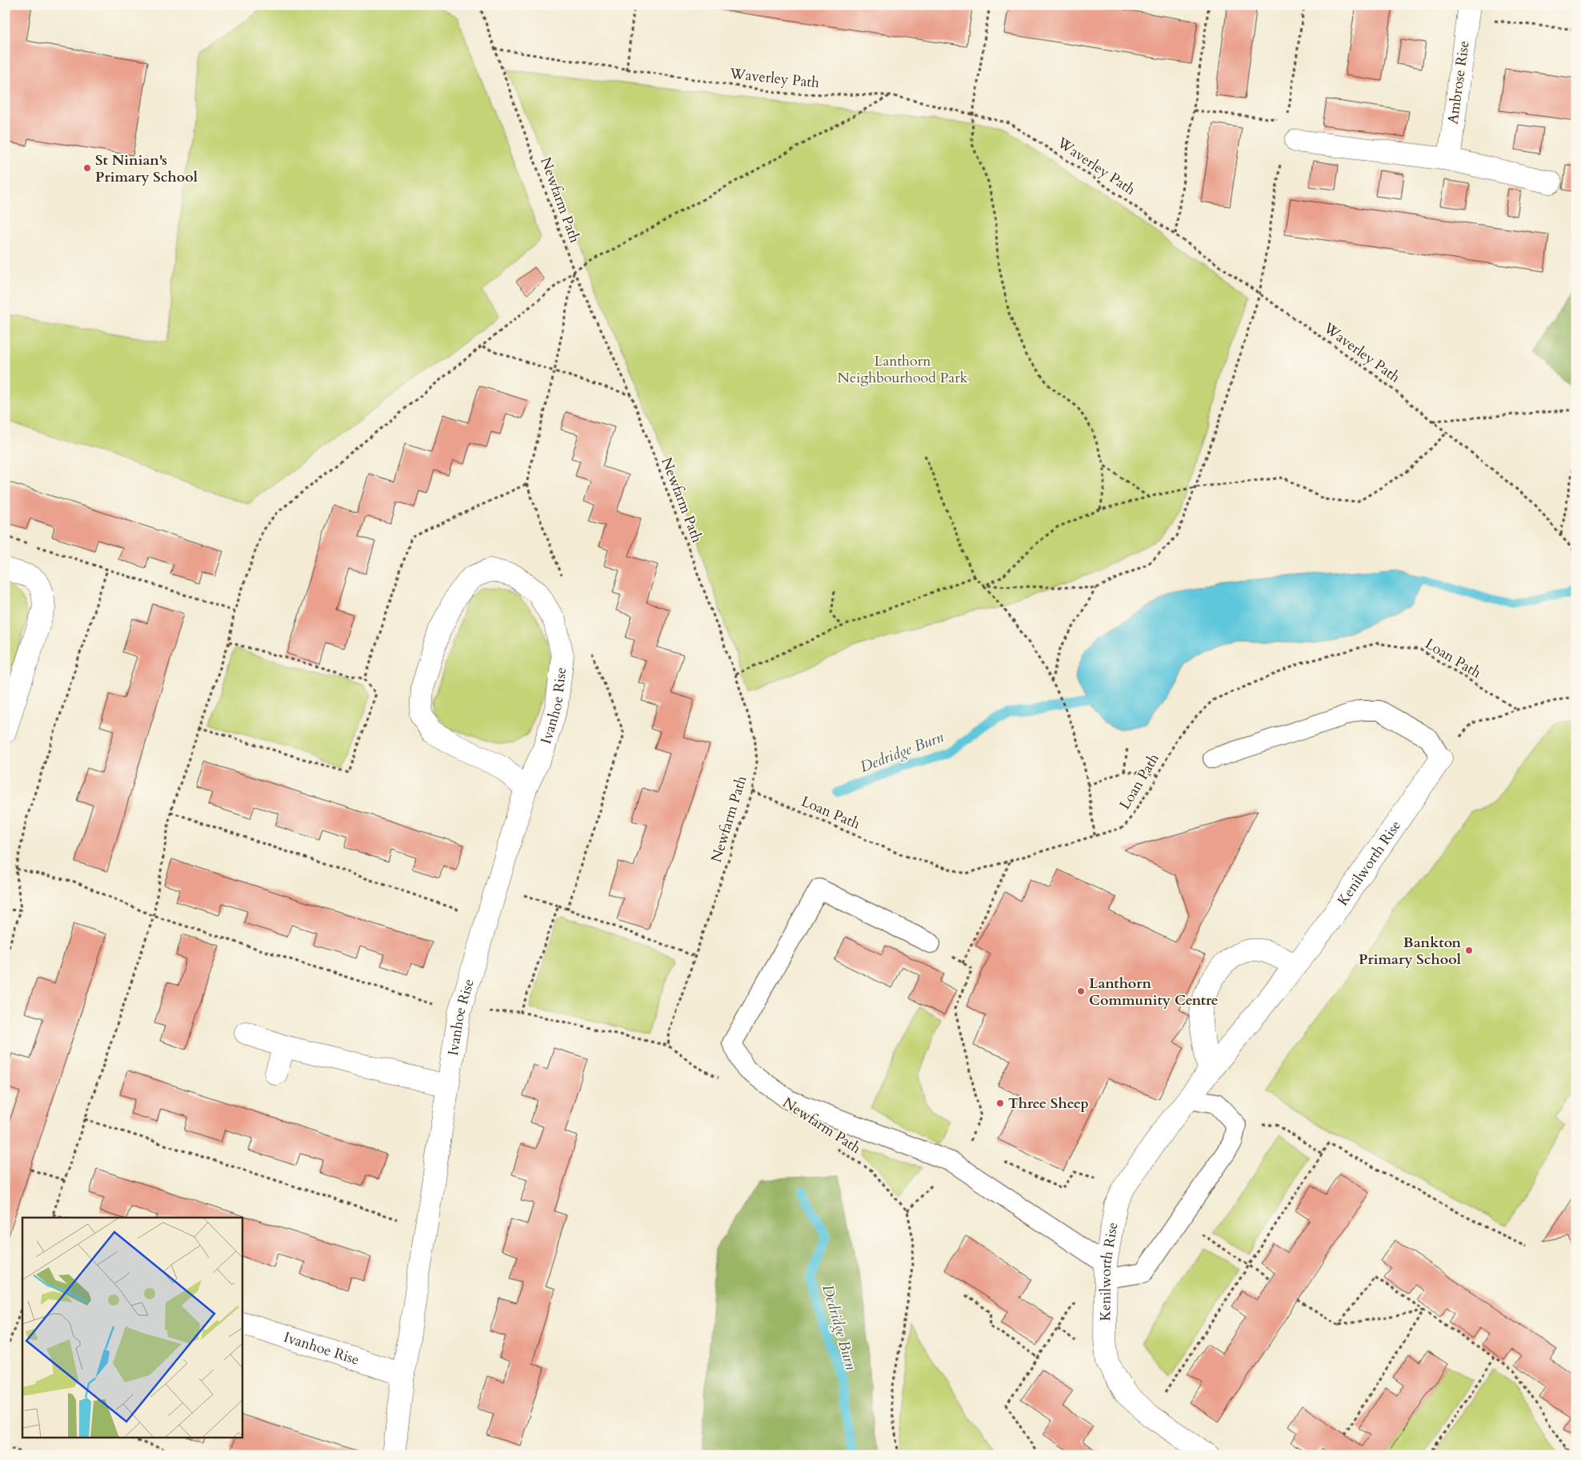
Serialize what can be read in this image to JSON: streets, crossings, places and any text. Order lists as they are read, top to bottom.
{
  "streets": {
    "street": ["Ambrose Rise", "Ivanhoe Rise", "Kenilworth Rise"],
    "path": ["Waverley Path", "Newfarm Path", "Loan Path"]
  },
  "crossings": [
    ["Waverley Path", "Newfarm Path"],
    ["Newfarm Path", "Loan Path"]
  ],
  "water": ["Dedridge Burn"],
  "parks": ["Lanthorn Neighbourhood Park"],
  "places": [
    "St Ninian's Primary School",
    "Bankton Primary School",
    "Lanthorn Community Centre",
    "Three Sheep"
  ]
}
